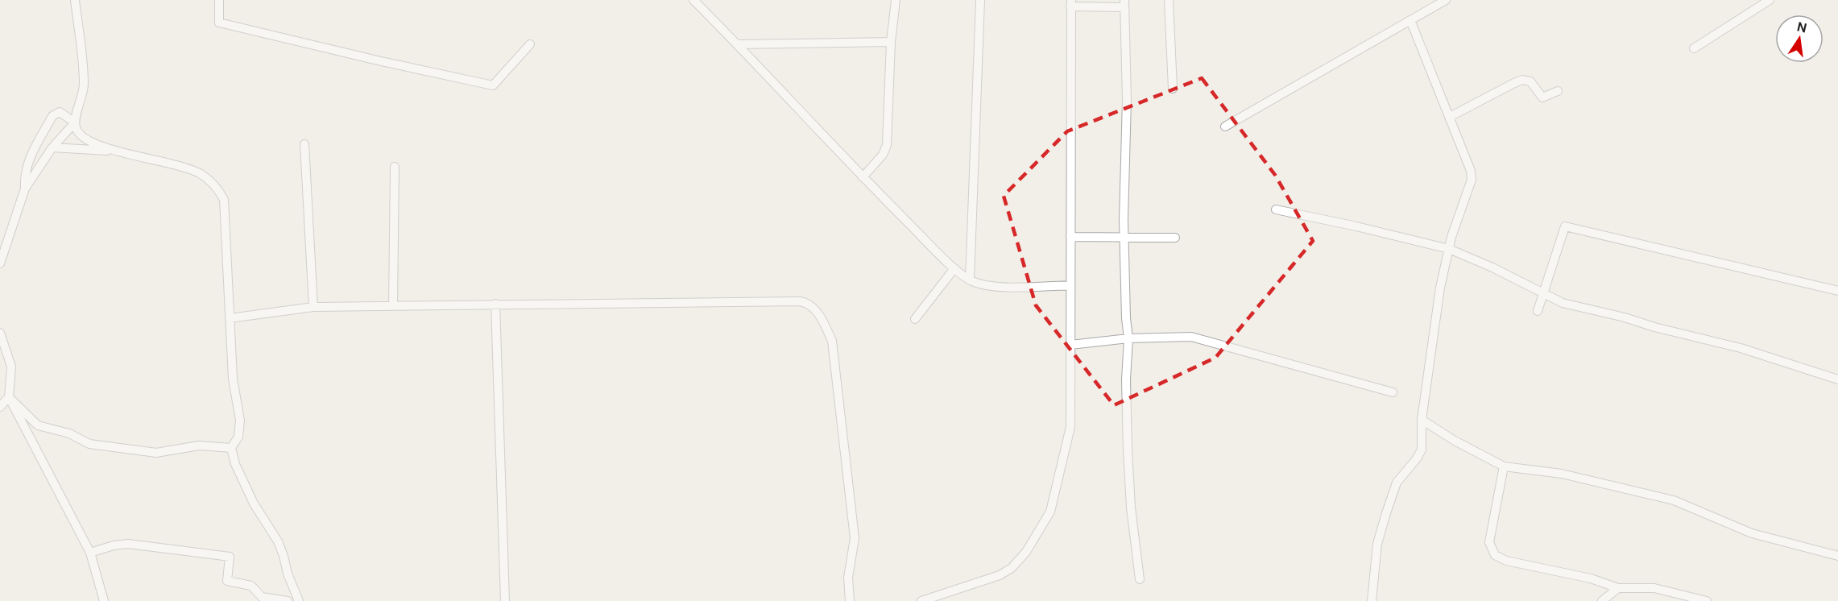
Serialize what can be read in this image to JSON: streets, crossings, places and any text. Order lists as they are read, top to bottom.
{
  "north": "top"
}
